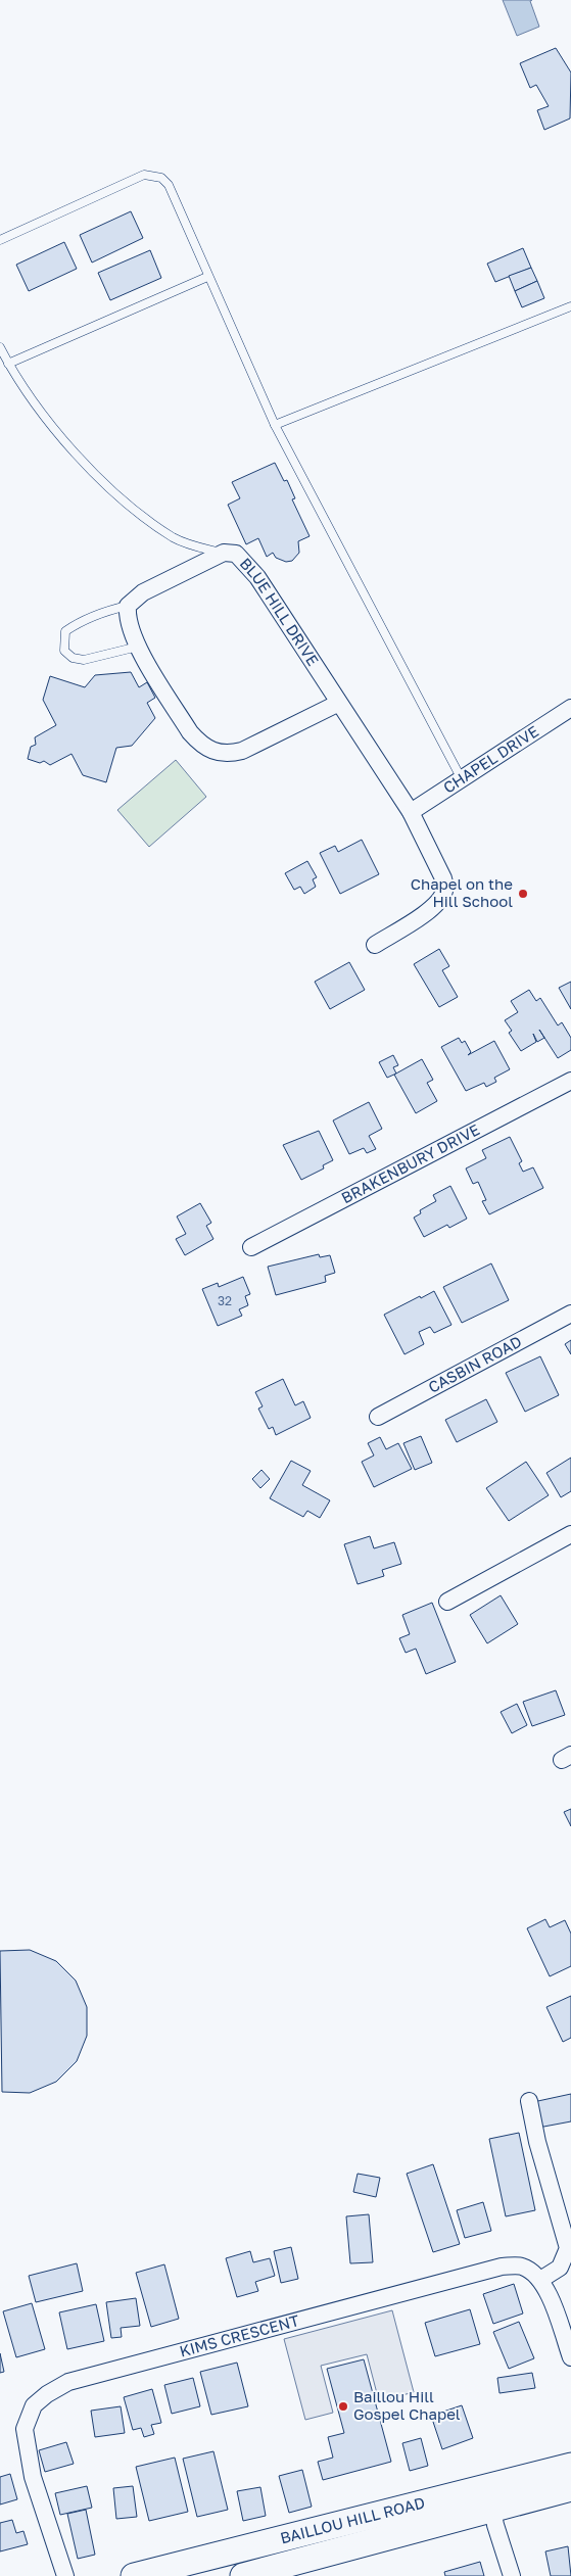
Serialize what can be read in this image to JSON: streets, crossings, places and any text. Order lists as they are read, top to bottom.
{
  "streets": {
    "main road": ["BAILLOU HILL ROAD"],
    "street": [
      "BLUE HILL DRIVE",
      "CHAPEL DRIVE",
      "BRAKENBURY DRIVE",
      "CASBIN ROAD",
      "KIMS CRESCENT"
    ]
  },
  "crossings": [
    ["BLUE HILL DRIVE", "CHAPEL DRIVE"]
  ],
  "places": ["Chapel on the Hill School", "Baillou Hill Gospel Chapel"],
  "house_numbers": ["32"]
}
